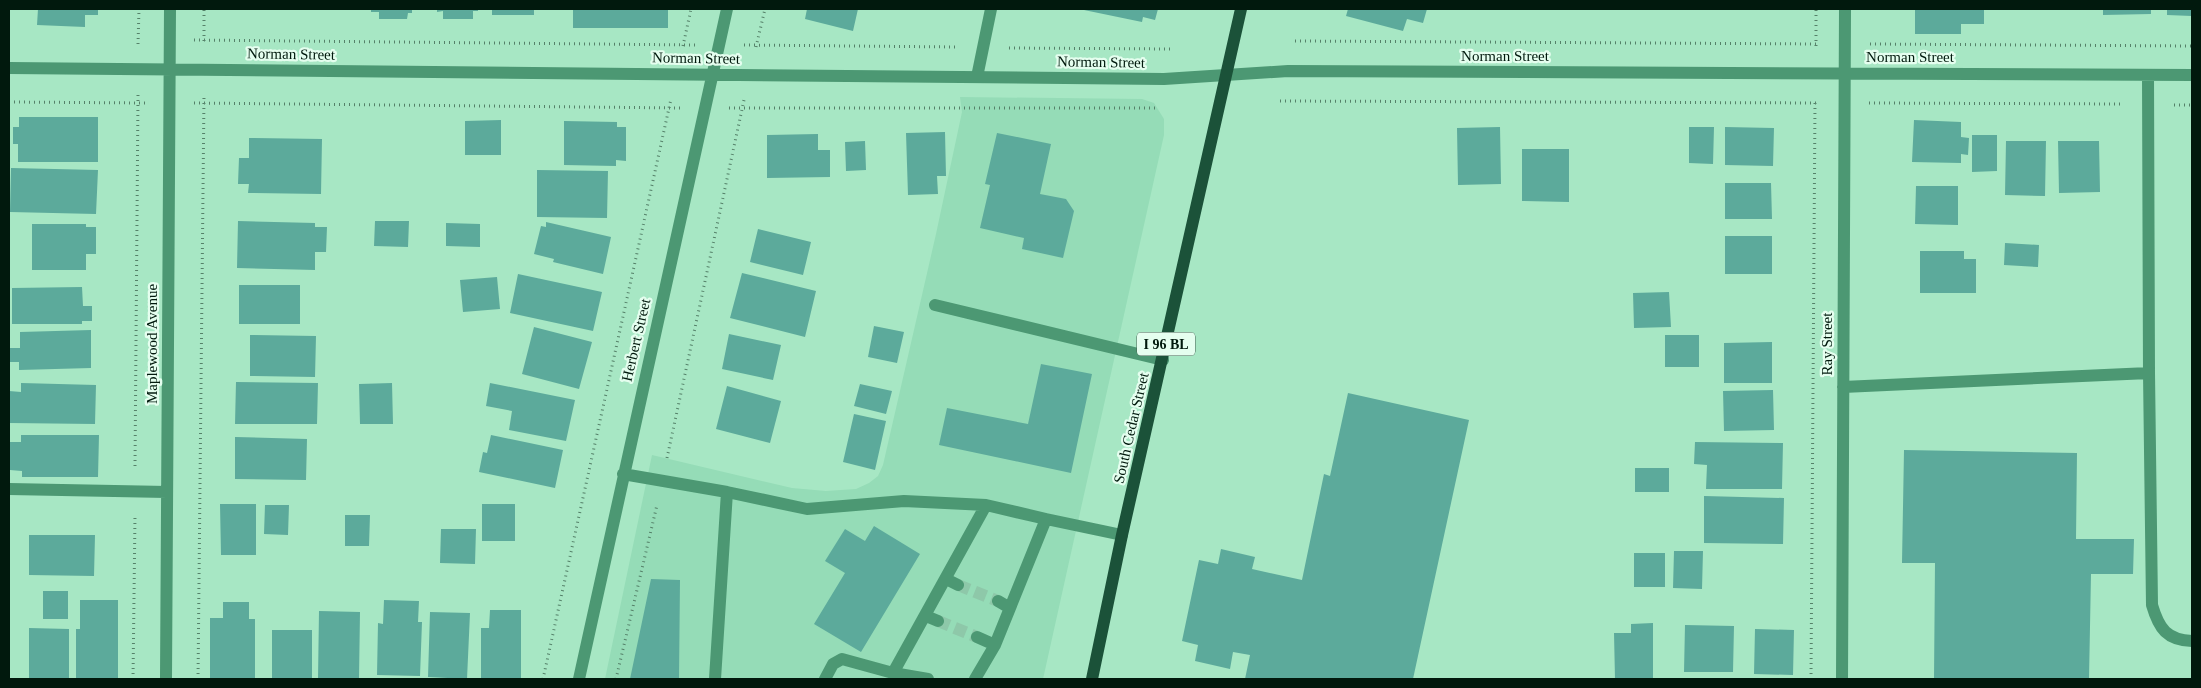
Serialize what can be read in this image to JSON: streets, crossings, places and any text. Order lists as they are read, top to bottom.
{
  "streets": {
    "main road": ["I 96 BL", "South Cedar Street"],
    "street": [
      "Norman Street",
      "Herbert Street",
      "Maplewood Avenue",
      "Ray Street"
    ]
  },
  "crossings": [
    ["Norman Street", "Herbert Street"],
    ["Norman Street", "Maplewood Avenue"],
    ["Norman Street", "Ray Street"],
    ["Norman Street", "South Cedar Street"]
  ]
}
